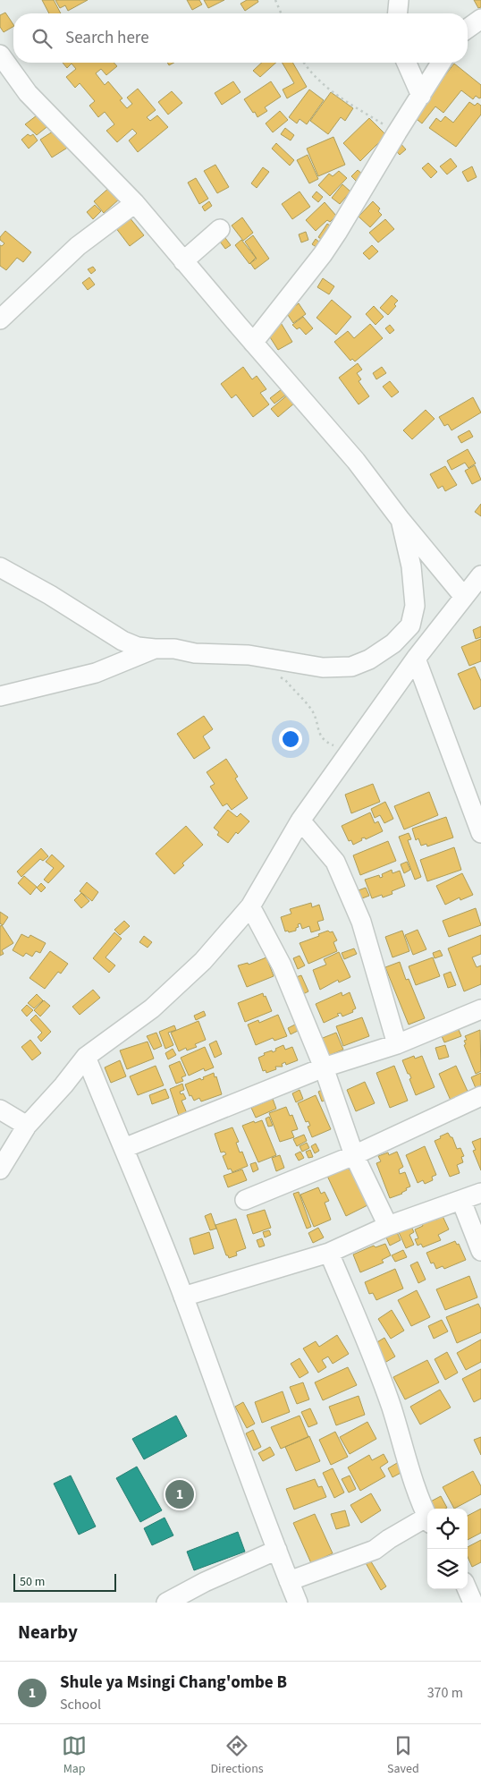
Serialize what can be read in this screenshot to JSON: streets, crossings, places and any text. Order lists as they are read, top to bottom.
{
  "scale_bar": "50 m",
  "page": {
    "search": "Search here",
    "pins": "1",
    "scale": "50 m",
    "heading": "Nearby",
    "list": [
      {
        "mark": "1",
        "name": "Shule ya Msingi Chang'ombe B",
        "note": "School",
        "value": "370 m"
      }
    ],
    "nav": ["Map", "Directions", "Saved"]
  }
}
